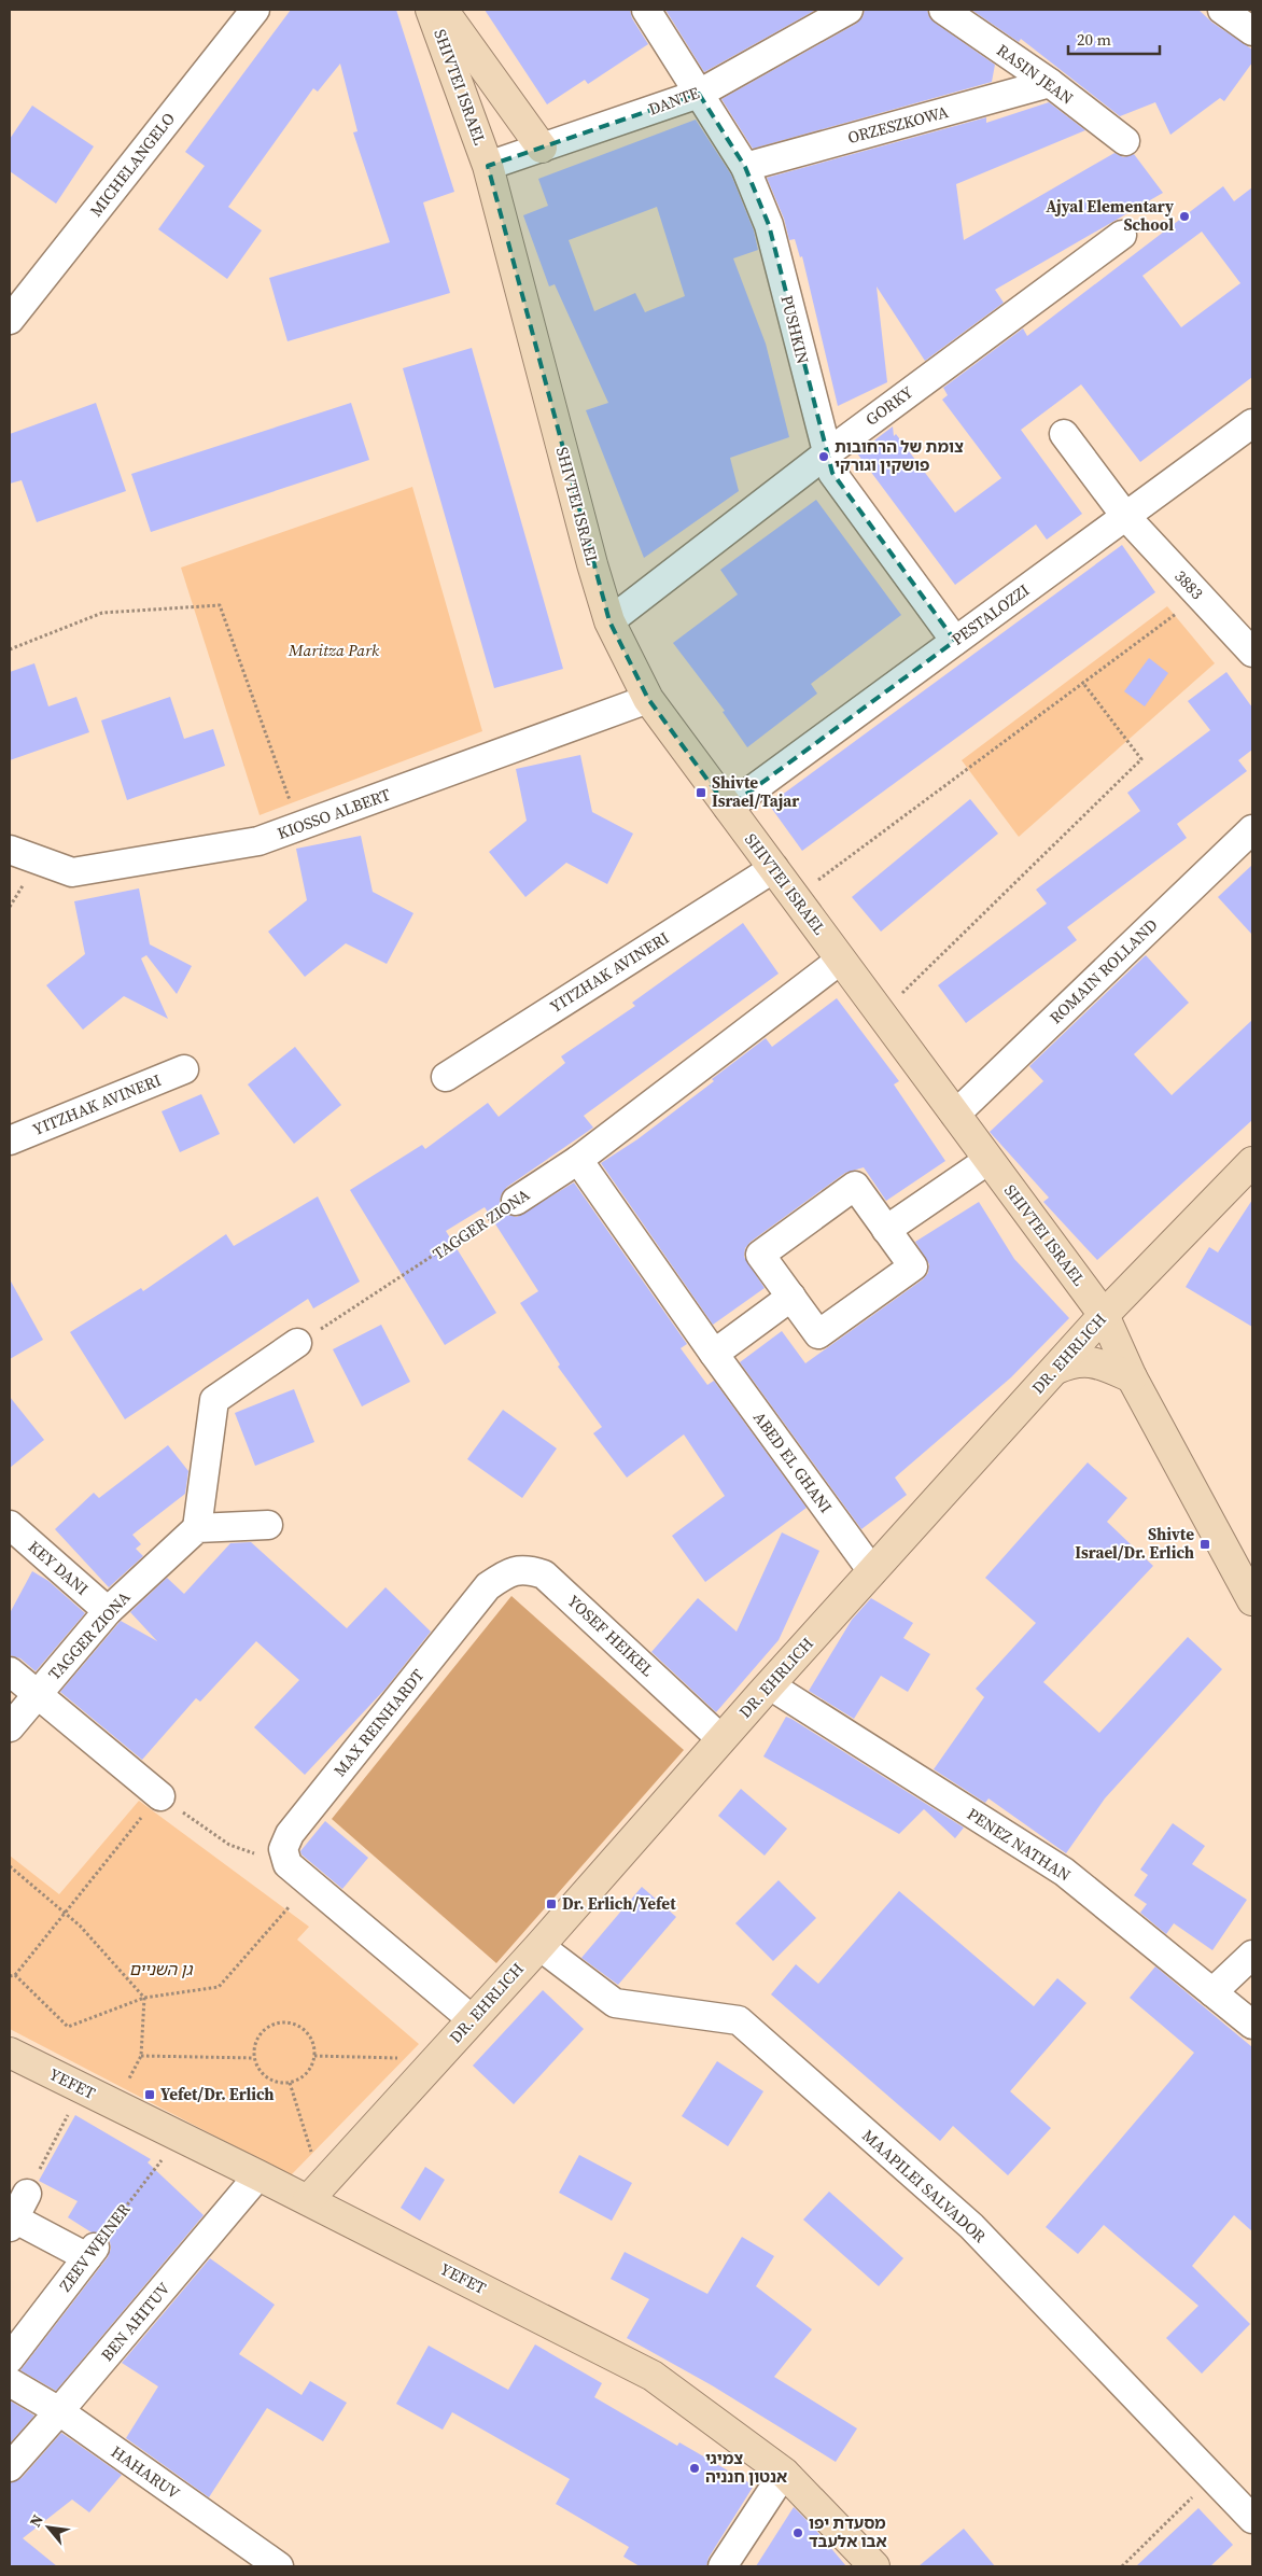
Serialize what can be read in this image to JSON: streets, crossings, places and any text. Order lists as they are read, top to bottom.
{
  "streets": {
    "street": [
      "RASIN JEAN",
      "SHIVTEI ISRAEL",
      "DANTE",
      "ORZESZKOWA",
      "MICHELANGELO",
      "PUSHKIN",
      "GORKY",
      "3883",
      "PESTALOZZI",
      "KIOSSO ALBERT",
      "ROMAIN ROLLAND",
      "YITZHAK AVINERI",
      "TAGGER ZIONA",
      "DR. EHRLICH",
      "ABED EL GHANI",
      "KEY DANI",
      "YOSEF HEIKEL",
      "MAX REINHARDT",
      "PENEZ NATHAN",
      "YEFET",
      "MAAPILEI SALVADOR",
      "ZEEV WEINER",
      "BEN AHITUV",
      "HAHARUV"
    ]
  },
  "crossings": [
    ["RASIN JEAN", "ORZESZKOWA"],
    ["SHIVTEI ISRAEL", "DANTE"],
    ["SHIVTEI ISRAEL", "GORKY"],
    ["SHIVTEI ISRAEL", "PESTALOZZI"],
    ["SHIVTEI ISRAEL", "KIOSSO ALBERT"],
    ["SHIVTEI ISRAEL", "ROMAIN ROLLAND"],
    ["SHIVTEI ISRAEL", "YITZHAK AVINERI"],
    ["SHIVTEI ISRAEL", "TAGGER ZIONA"],
    ["SHIVTEI ISRAEL", "DR. EHRLICH"],
    ["DANTE", "PUSHKIN"],
    ["ORZESZKOWA", "PUSHKIN"],
    ["PUSHKIN", "GORKY"],
    ["PUSHKIN", "PESTALOZZI"],
    ["3883", "PESTALOZZI"],
    ["TAGGER ZIONA", "ABED EL GHANI"],
    ["TAGGER ZIONA", "KEY DANI"],
    ["DR. EHRLICH", "ABED EL GHANI"],
    ["DR. EHRLICH", "YOSEF HEIKEL"],
    ["DR. EHRLICH", "PENEZ NATHAN"],
    ["DR. EHRLICH", "YEFET"],
    ["DR. EHRLICH", "MAAPILEI SALVADOR"],
    ["YOSEF HEIKEL", "MAX REINHARDT"],
    ["YEFET", "ZEEV WEINER"],
    ["YEFET", "BEN AHITUV"],
    ["BEN AHITUV", "HAHARUV"]
  ],
  "parks": ["Maritza Park", "גן השניים"],
  "places": {
    "other": [
      "Ajyal Elementary School",
      "צומת של הרחובות פושקין וגורקי",
      "צמיגי אנטון חנניה",
      "מסעדת יפו אבו אלעבד"
    ],
    "transit": [
      "Shivte Israel/Tajar",
      "Shivte Israel/Dr. Erlich",
      "Dr. Erlich/Yefet",
      "Yefet/Dr. Erlich"
    ]
  },
  "scale_bar": "20 m",
  "north": "top left"
}
